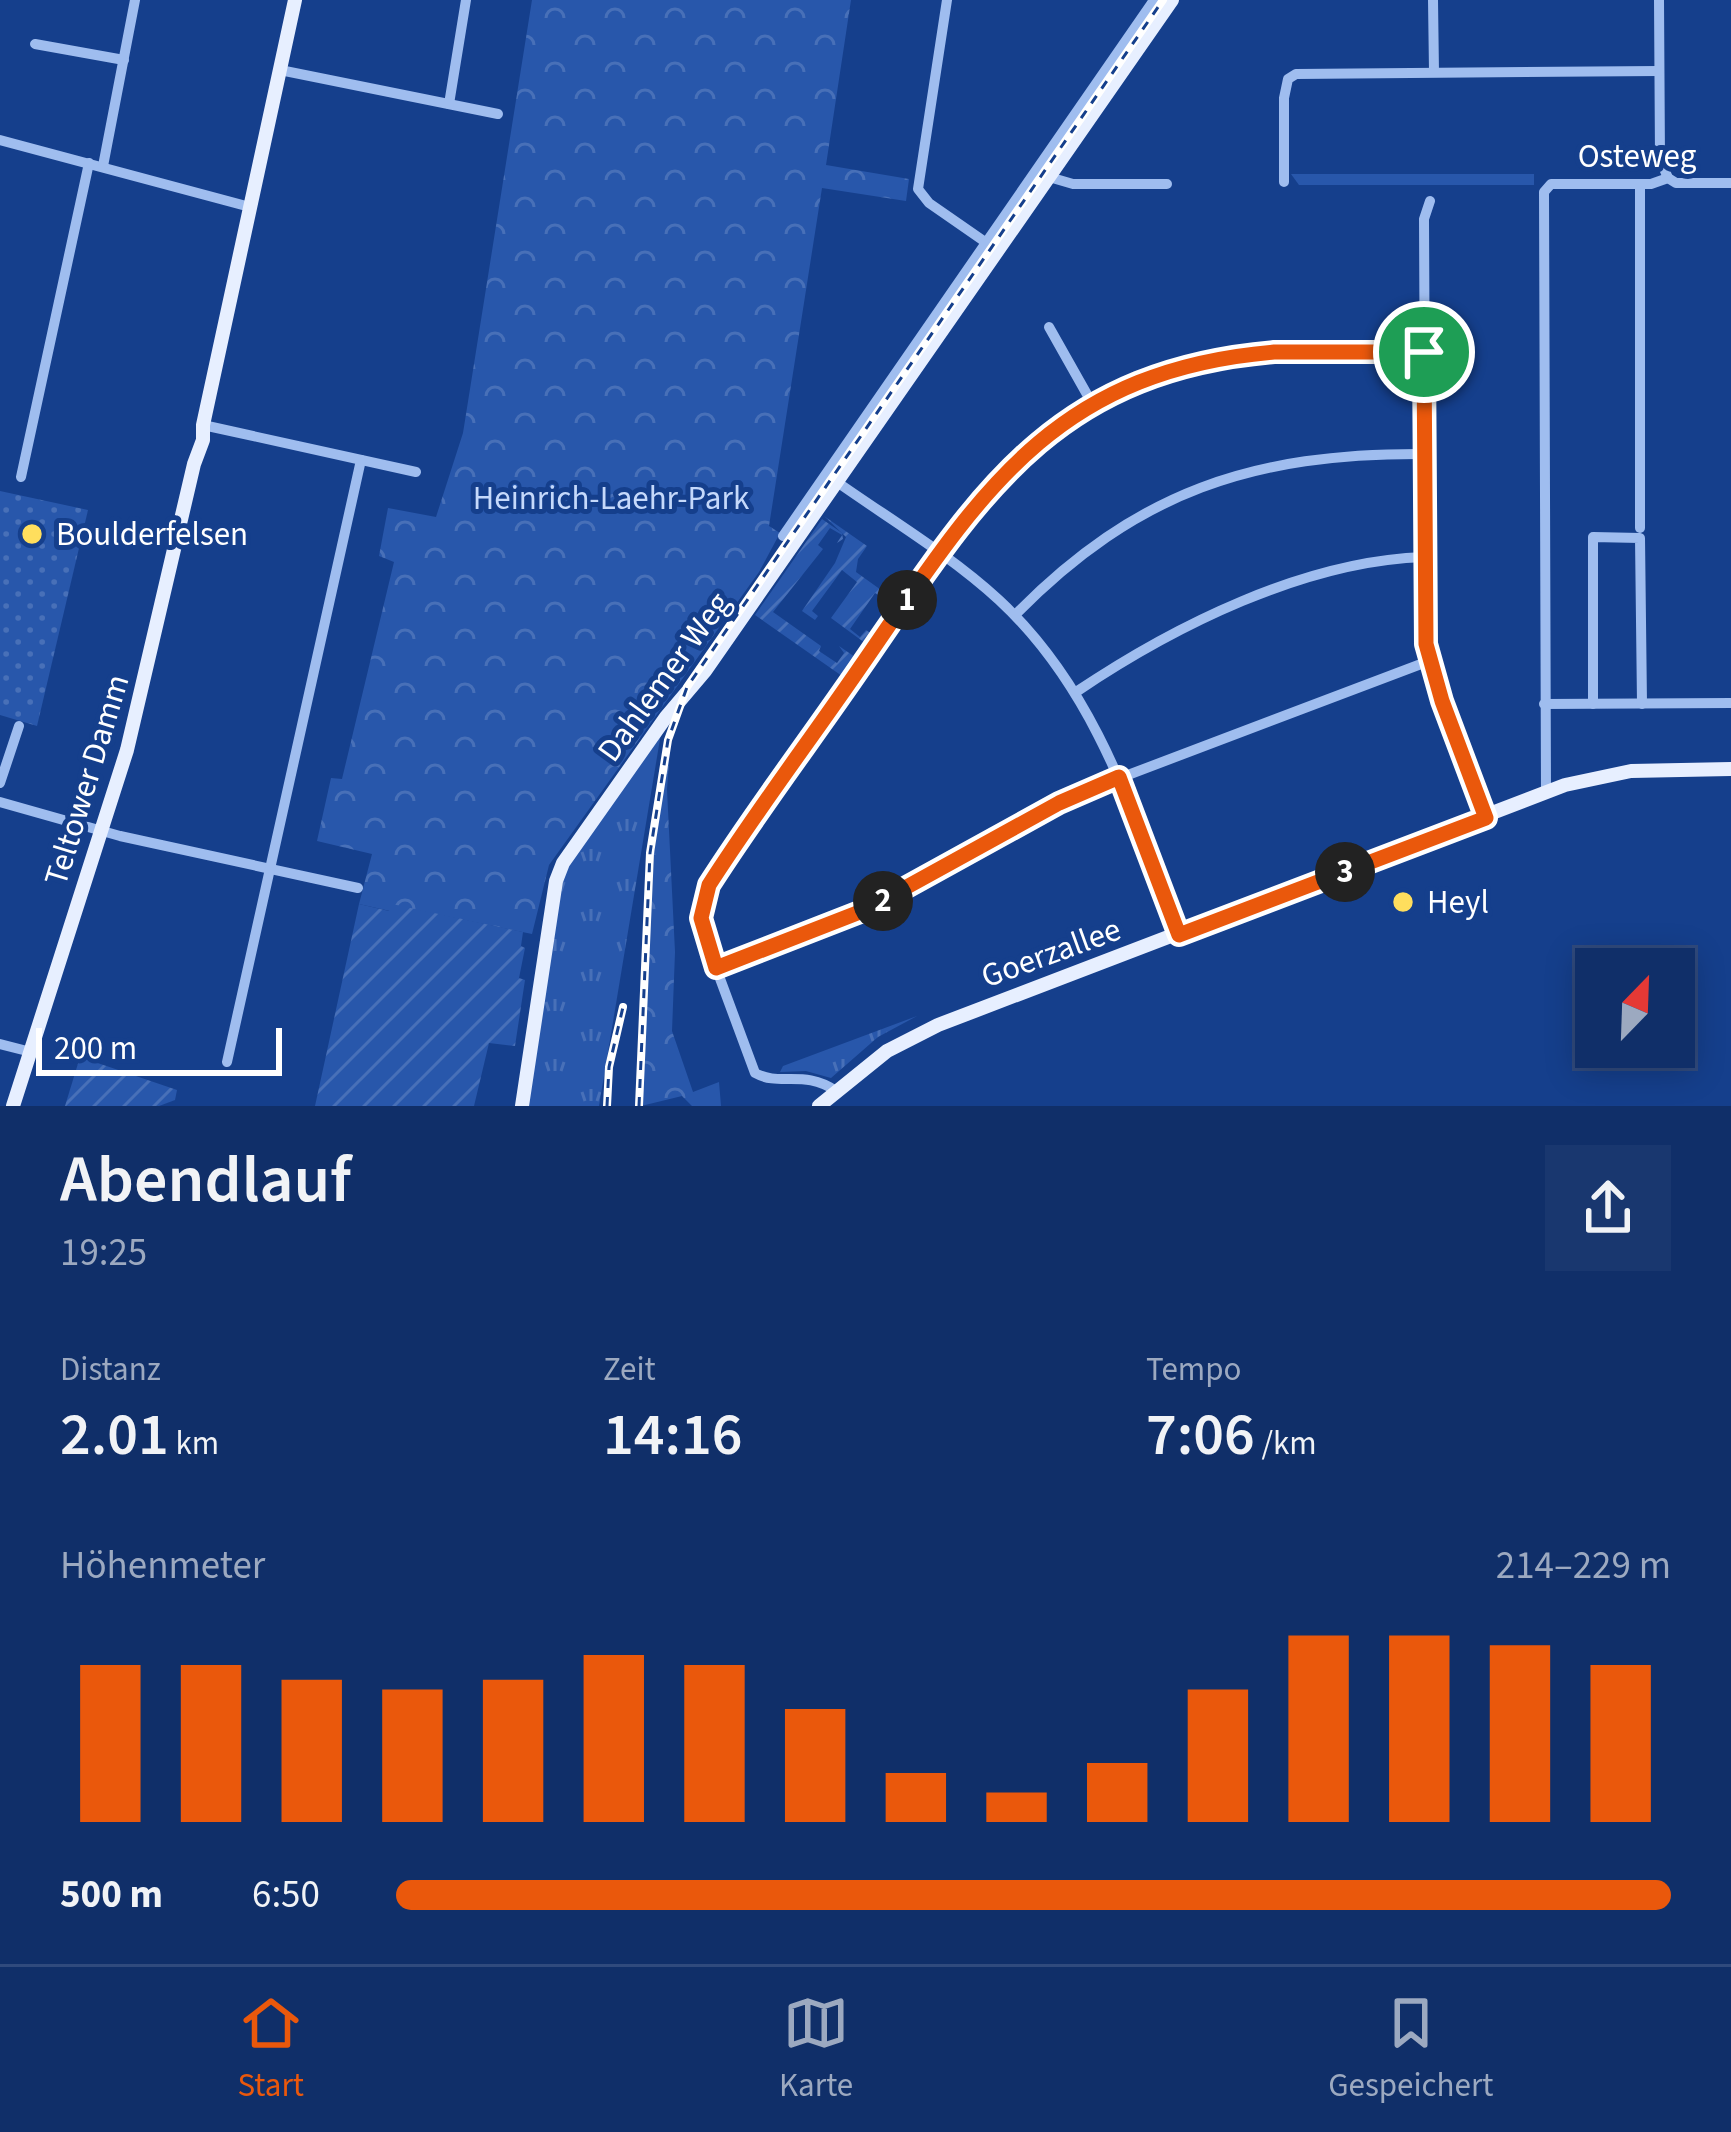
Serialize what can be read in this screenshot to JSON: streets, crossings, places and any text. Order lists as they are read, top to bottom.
{
  "streets": {
    "main road": ["Dahlemer Weg", "Teltower Damm", "Goerzallee"],
    "street": ["Osteweg"]
  },
  "parks": ["Heinrich-Laehr-Park"],
  "places": ["Boulderfelsen", "Heyl"],
  "scale_bar": "200 m",
  "north": "top right",
  "page": {
    "pins": ["1", "3", "2"],
    "scale": "200 m",
    "heading": ["Abendlauf", "19:25"],
    "stats": [
      ["Distanz", "2.01 km"],
      ["Zeit", "14:16"],
      ["Tempo", "7:06 /km"]
    ],
    "chart": ["Höhenmeter", "214–229 m"],
    "list": [
      {
        "name": "500 m",
        "note": "6:50"
      }
    ],
    "tabs": ["Start", "Karte", "Gespeichert"]
  }
}
